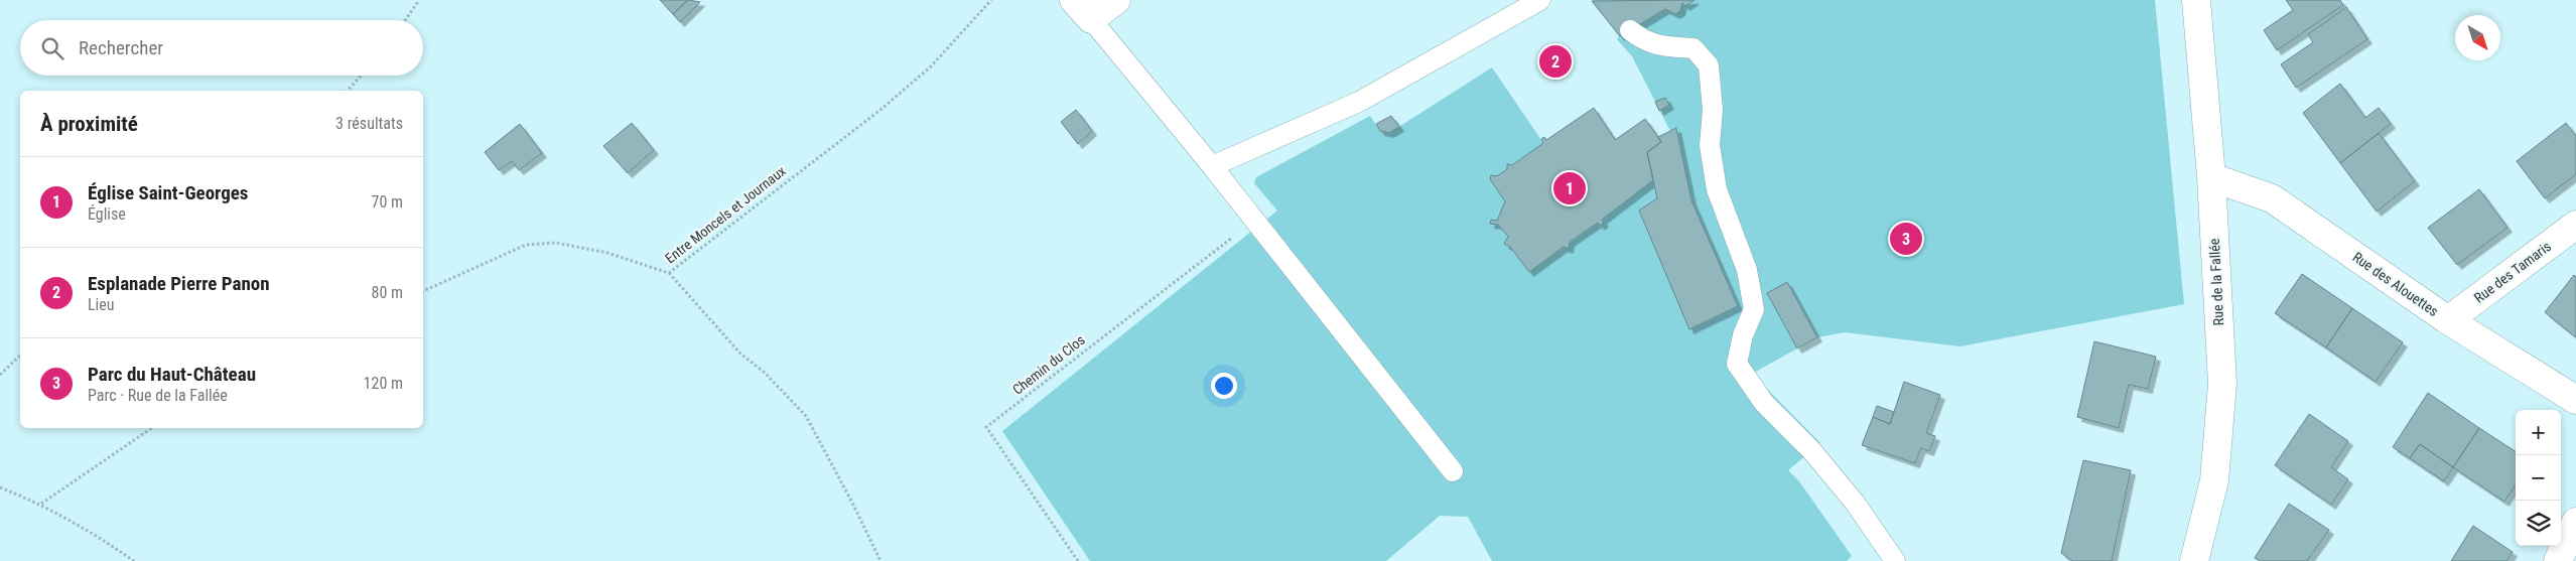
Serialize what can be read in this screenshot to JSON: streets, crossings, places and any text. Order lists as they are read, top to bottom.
{
  "streets": {
    "street": ["Rue des Tamaris", "Rue de la Fallée", "Rue des Alouettes"],
    "path": ["Entre Moncels et Journaux", "Chemin du Clos"]
  },
  "crossings": [
    ["Rue des Tamaris", "Rue des Alouettes"],
    ["Rue de la Fallée", "Rue des Alouettes"]
  ],
  "north": "bottom right",
  "page": {
    "search": "Rechercher",
    "pins": ["2", "1", "3"],
    "heading": ["À proximité", "3 résultats"],
    "list": [
      {
        "mark": "1",
        "name": "Église Saint-Georges",
        "note": "Église",
        "value": "70 m"
      },
      {
        "mark": "2",
        "name": "Esplanade Pierre Panon",
        "note": "Lieu",
        "value": "80 m"
      },
      {
        "mark": "3",
        "name": "Parc du Haut-Château",
        "note": "Parc · Rue de la Fallée",
        "value": "120 m"
      }
    ],
    "map_buttons": ["+", "−"]
  }
}
